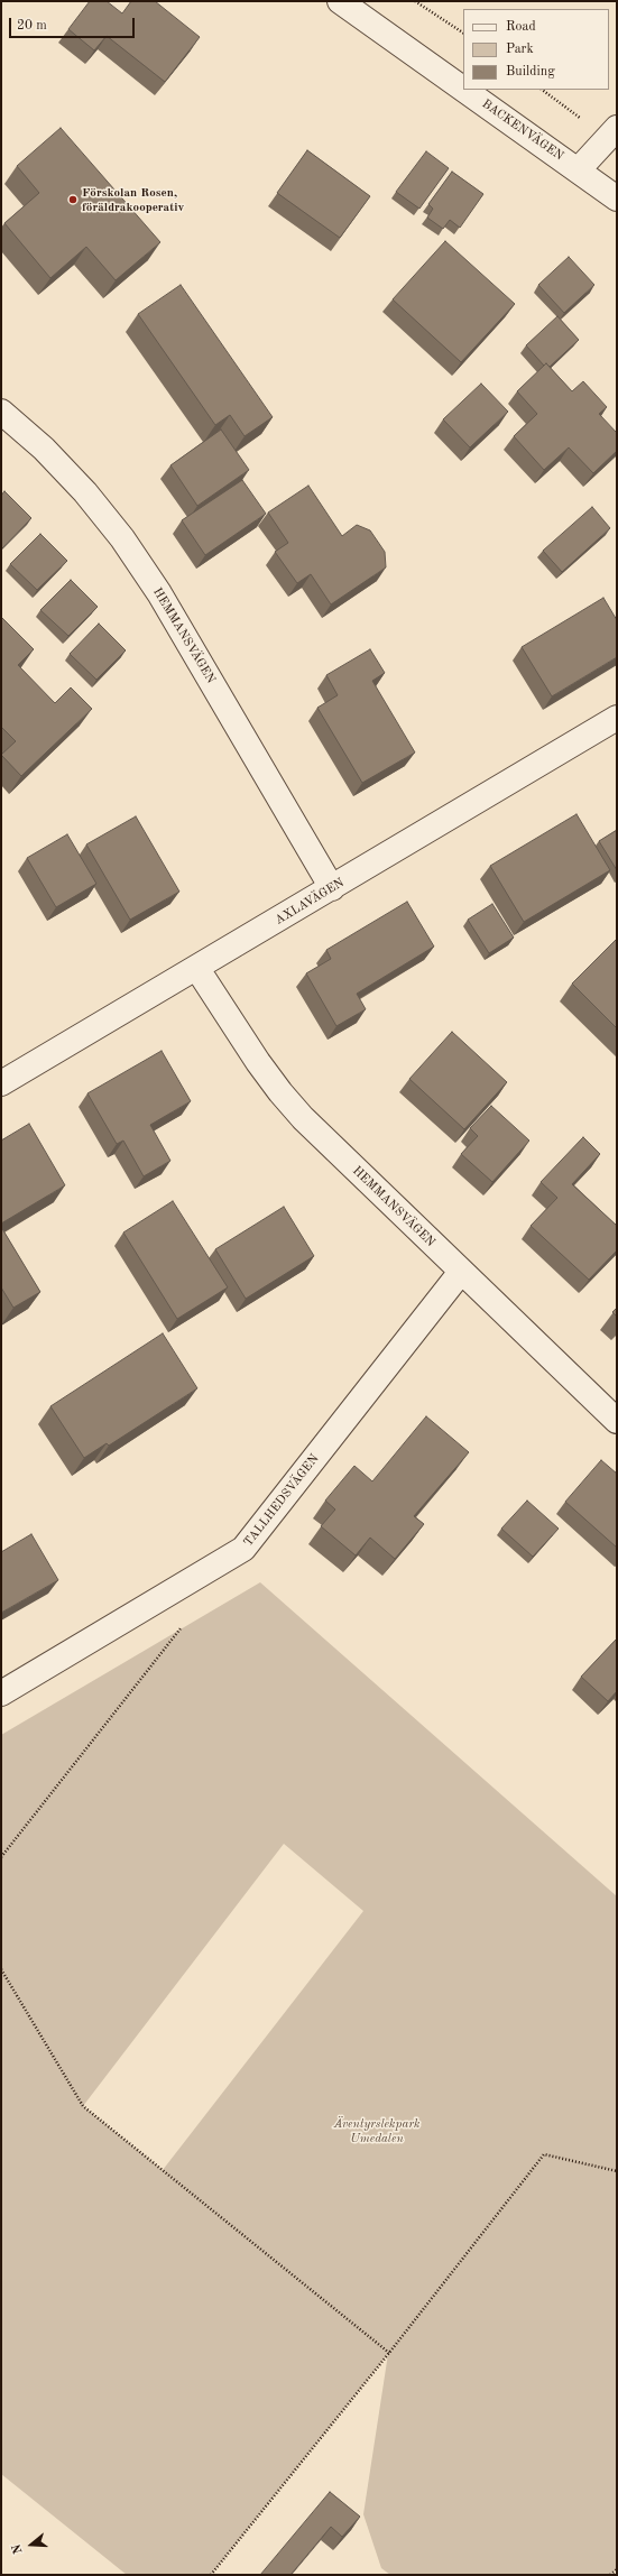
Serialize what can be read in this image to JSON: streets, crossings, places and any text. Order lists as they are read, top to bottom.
{
  "streets": {
    "street": [
      "BACKENVÄGEN",
      "HEMMANSVÄGEN",
      "AXLAVÄGEN",
      "TALLHEDSVÄGEN"
    ]
  },
  "crossings": [
    ["HEMMANSVÄGEN", "AXLAVÄGEN"],
    ["HEMMANSVÄGEN", "TALLHEDSVÄGEN"]
  ],
  "parks": ["Äventyrslekpark Umedalen"],
  "places": ["Förskolan Rosen, föräldrakooperativ"],
  "legend": ["Road", "Park", "Building"],
  "scale_bar": "20 m",
  "north": "left"
}
